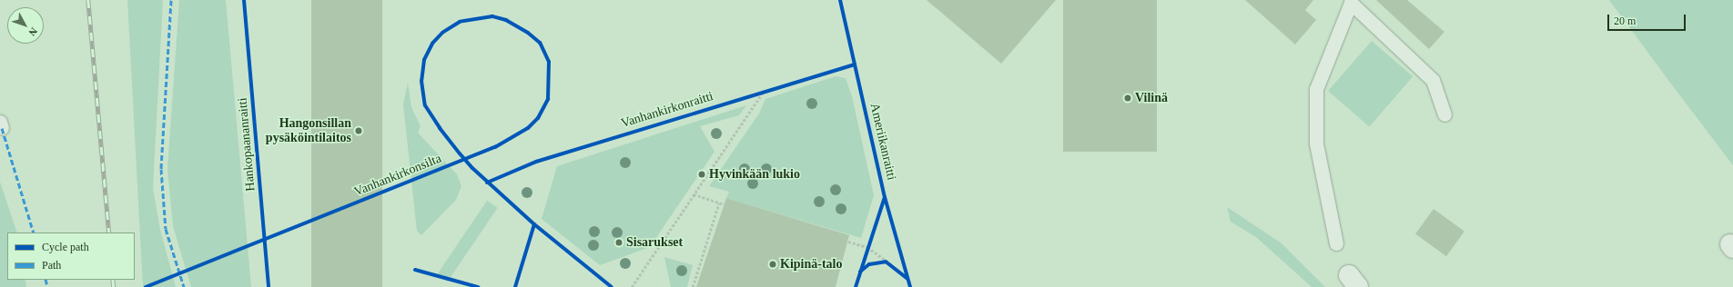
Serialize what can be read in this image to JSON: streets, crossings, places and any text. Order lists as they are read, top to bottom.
{
  "streets": {
    "cycle path": [
      "Vanhankirkonraitti",
      "Ameriikanraitti",
      "Hankopaananraitti",
      "Vanhankirkonsilta"
    ]
  },
  "places": [
    "Vilinä",
    "Hangonsillan pysäköintilaitos",
    "Hyvinkään lukio",
    "Sisarukset",
    "Kipinä-talo"
  ],
  "legend": ["Cycle path", "Path"],
  "scale_bar": "20 m",
  "north": "bottom right"
}
